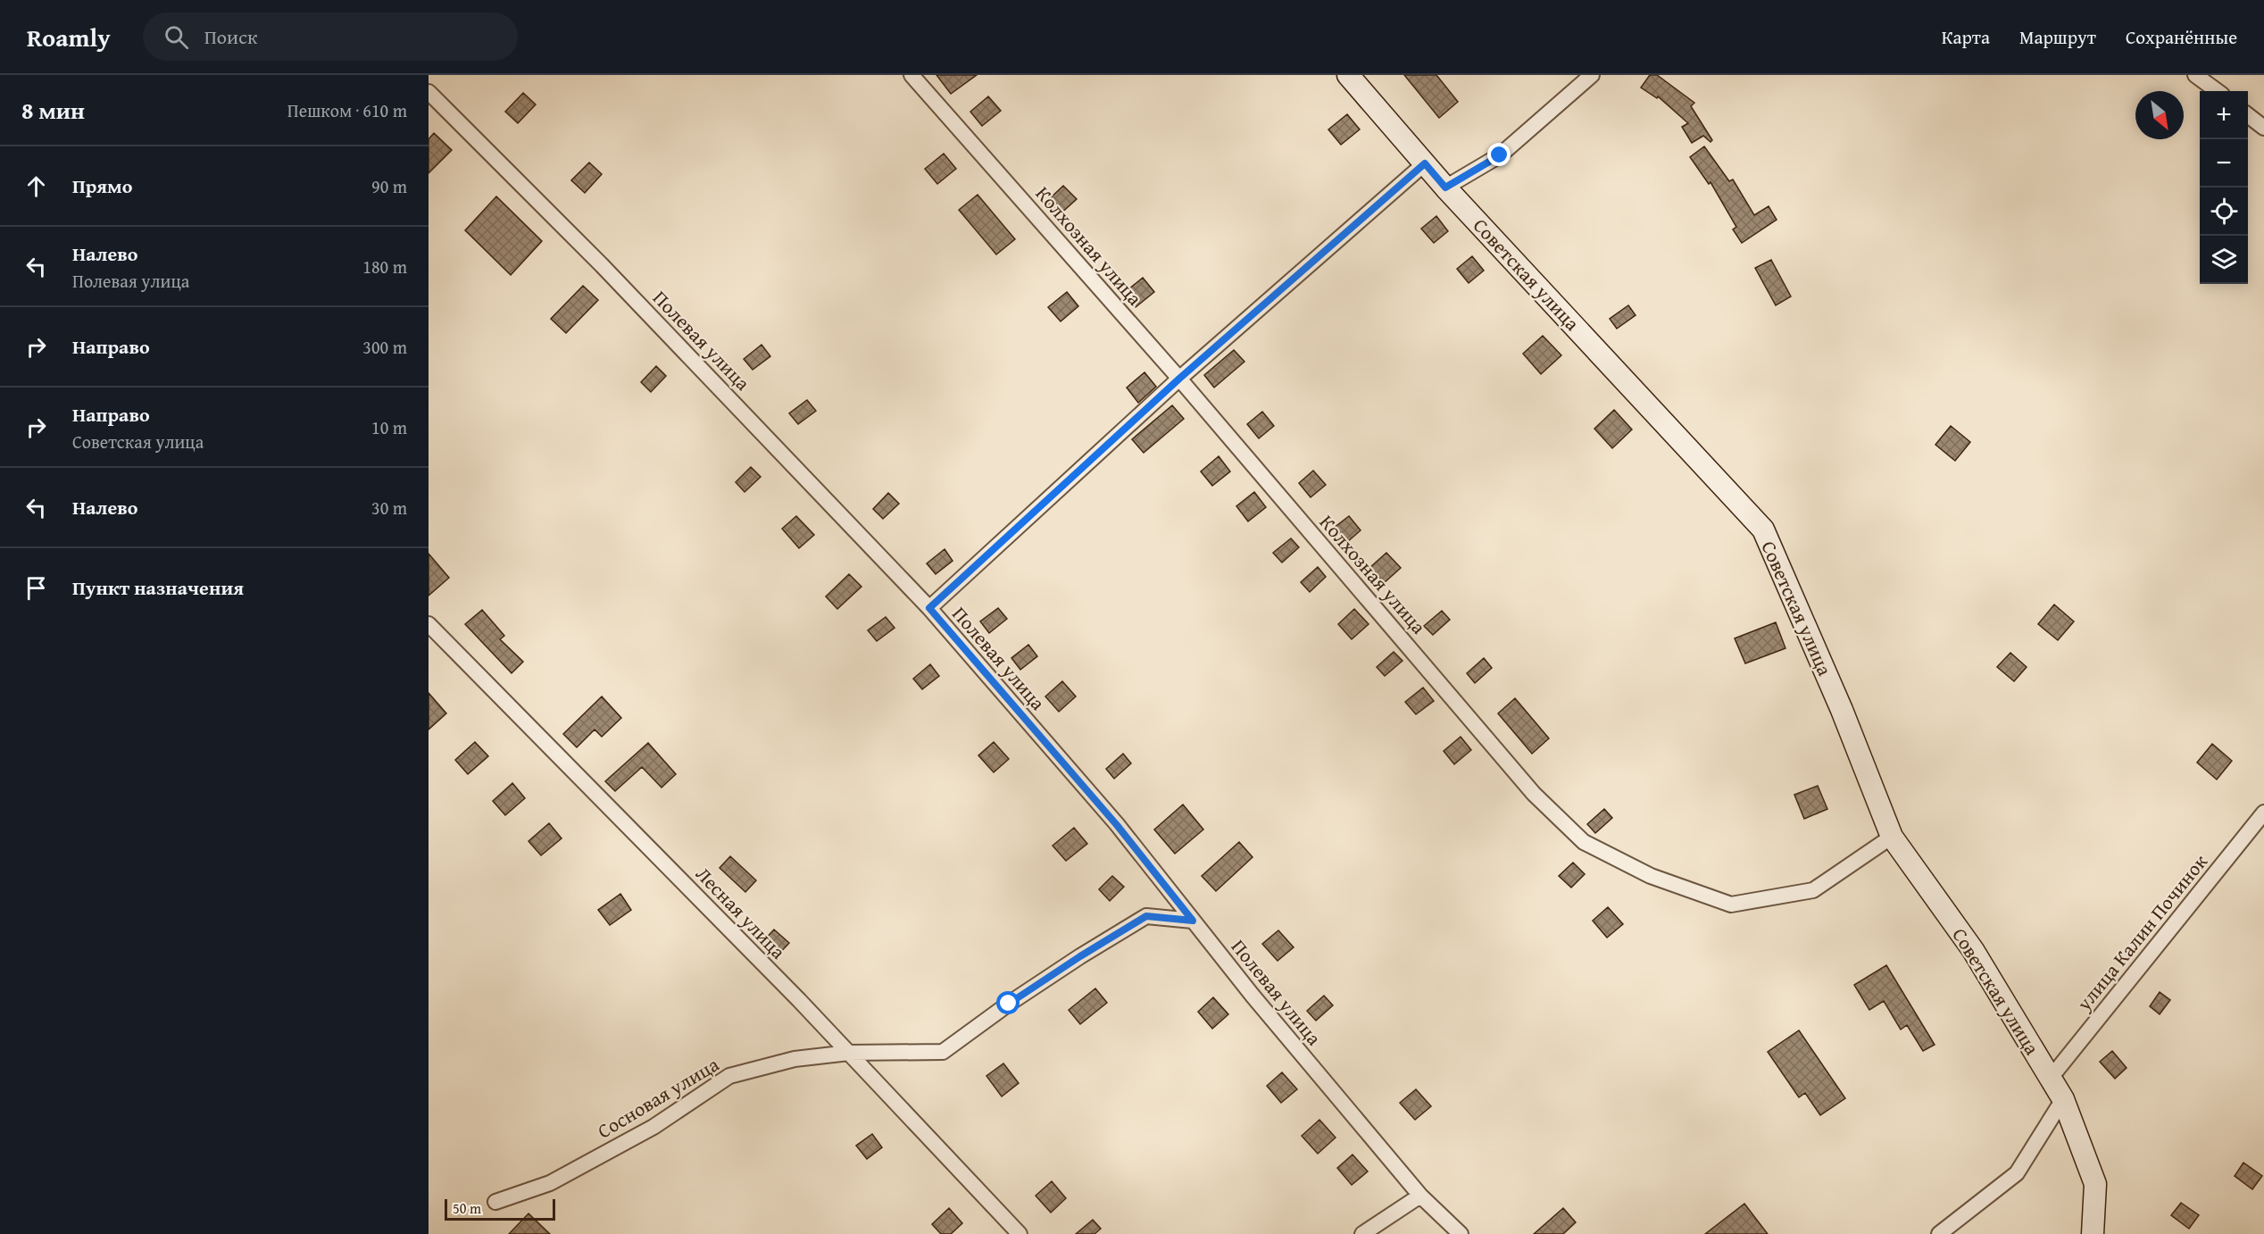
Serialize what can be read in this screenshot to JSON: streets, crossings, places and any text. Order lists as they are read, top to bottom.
{
  "streets": {
    "street": [
      "Колхозная улица",
      "Советская улица",
      "Полевая улица",
      "Лесная улица",
      "улица Калин Починок",
      "Сосновая улица"
    ]
  },
  "crossings": [
    ["Колхозная улица", "Советская улица"],
    ["Советская улица", "улица Калин Починок"],
    ["Полевая улица", "Сосновая улица"],
    ["Лесная улица", "Сосновая улица"]
  ],
  "scale_bar": "50 m",
  "north": "bottom right",
  "page": {
    "header": "Roamly",
    "search": "Поиск",
    "nav": ["Карта", "Маршрут", "Сохранённые"],
    "heading": ["8 мин", "Пешком · 610 m"],
    "map_buttons": ["+", "−"],
    "list": [
      ["Прямо", "90 m"],
      ["Налево", "Полевая улица", "180 m"],
      ["Направо", "300 m"],
      ["Направо", "Советская улица", "10 m"],
      ["Налево", "30 m"],
      "Пункт назначения"
    ],
    "scale": "50 m"
  }
}
